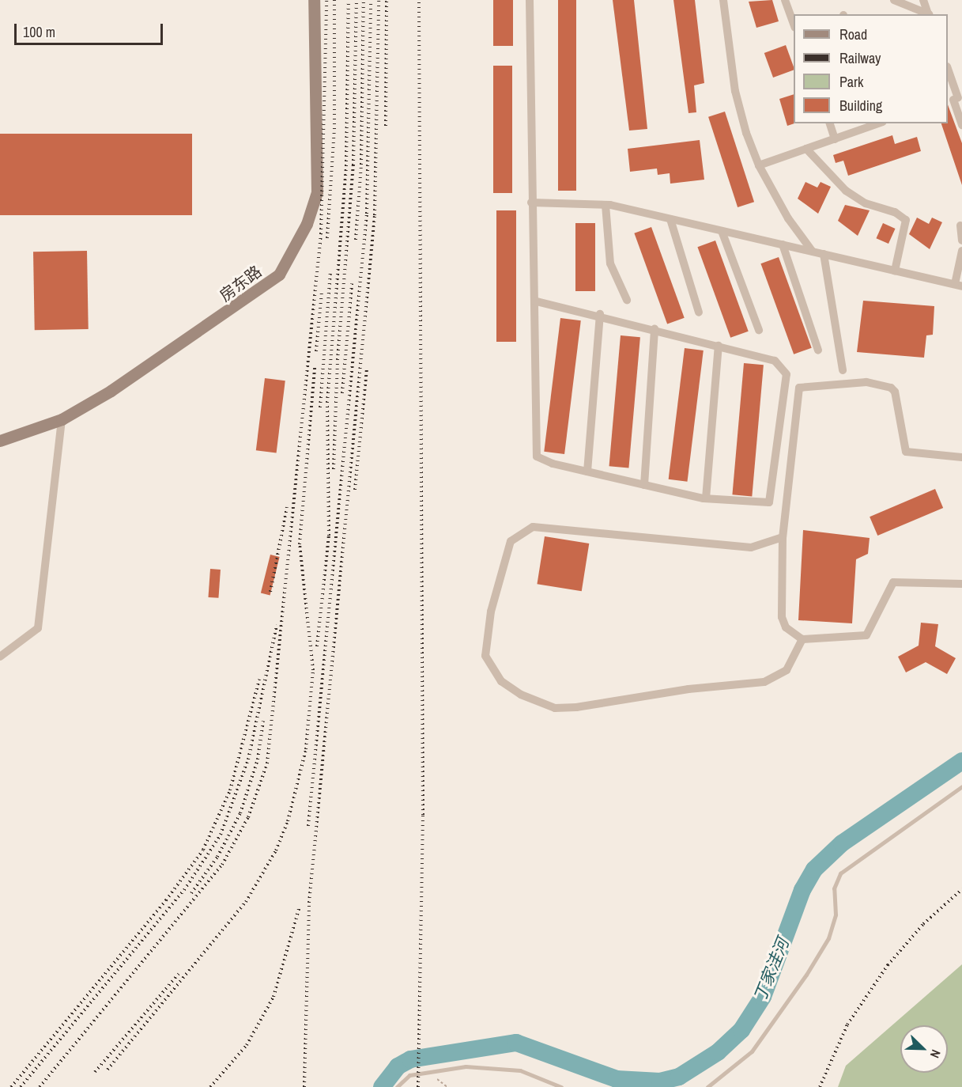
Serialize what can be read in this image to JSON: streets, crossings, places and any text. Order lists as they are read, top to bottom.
{
  "streets": {
    "main road": ["房东路"]
  },
  "water": ["丁家洼河"],
  "legend": [
    "Road",
    "Railway",
    "Park",
    "Building"
  ],
  "scale_bar": "100 m",
  "north": "bottom right"
}
